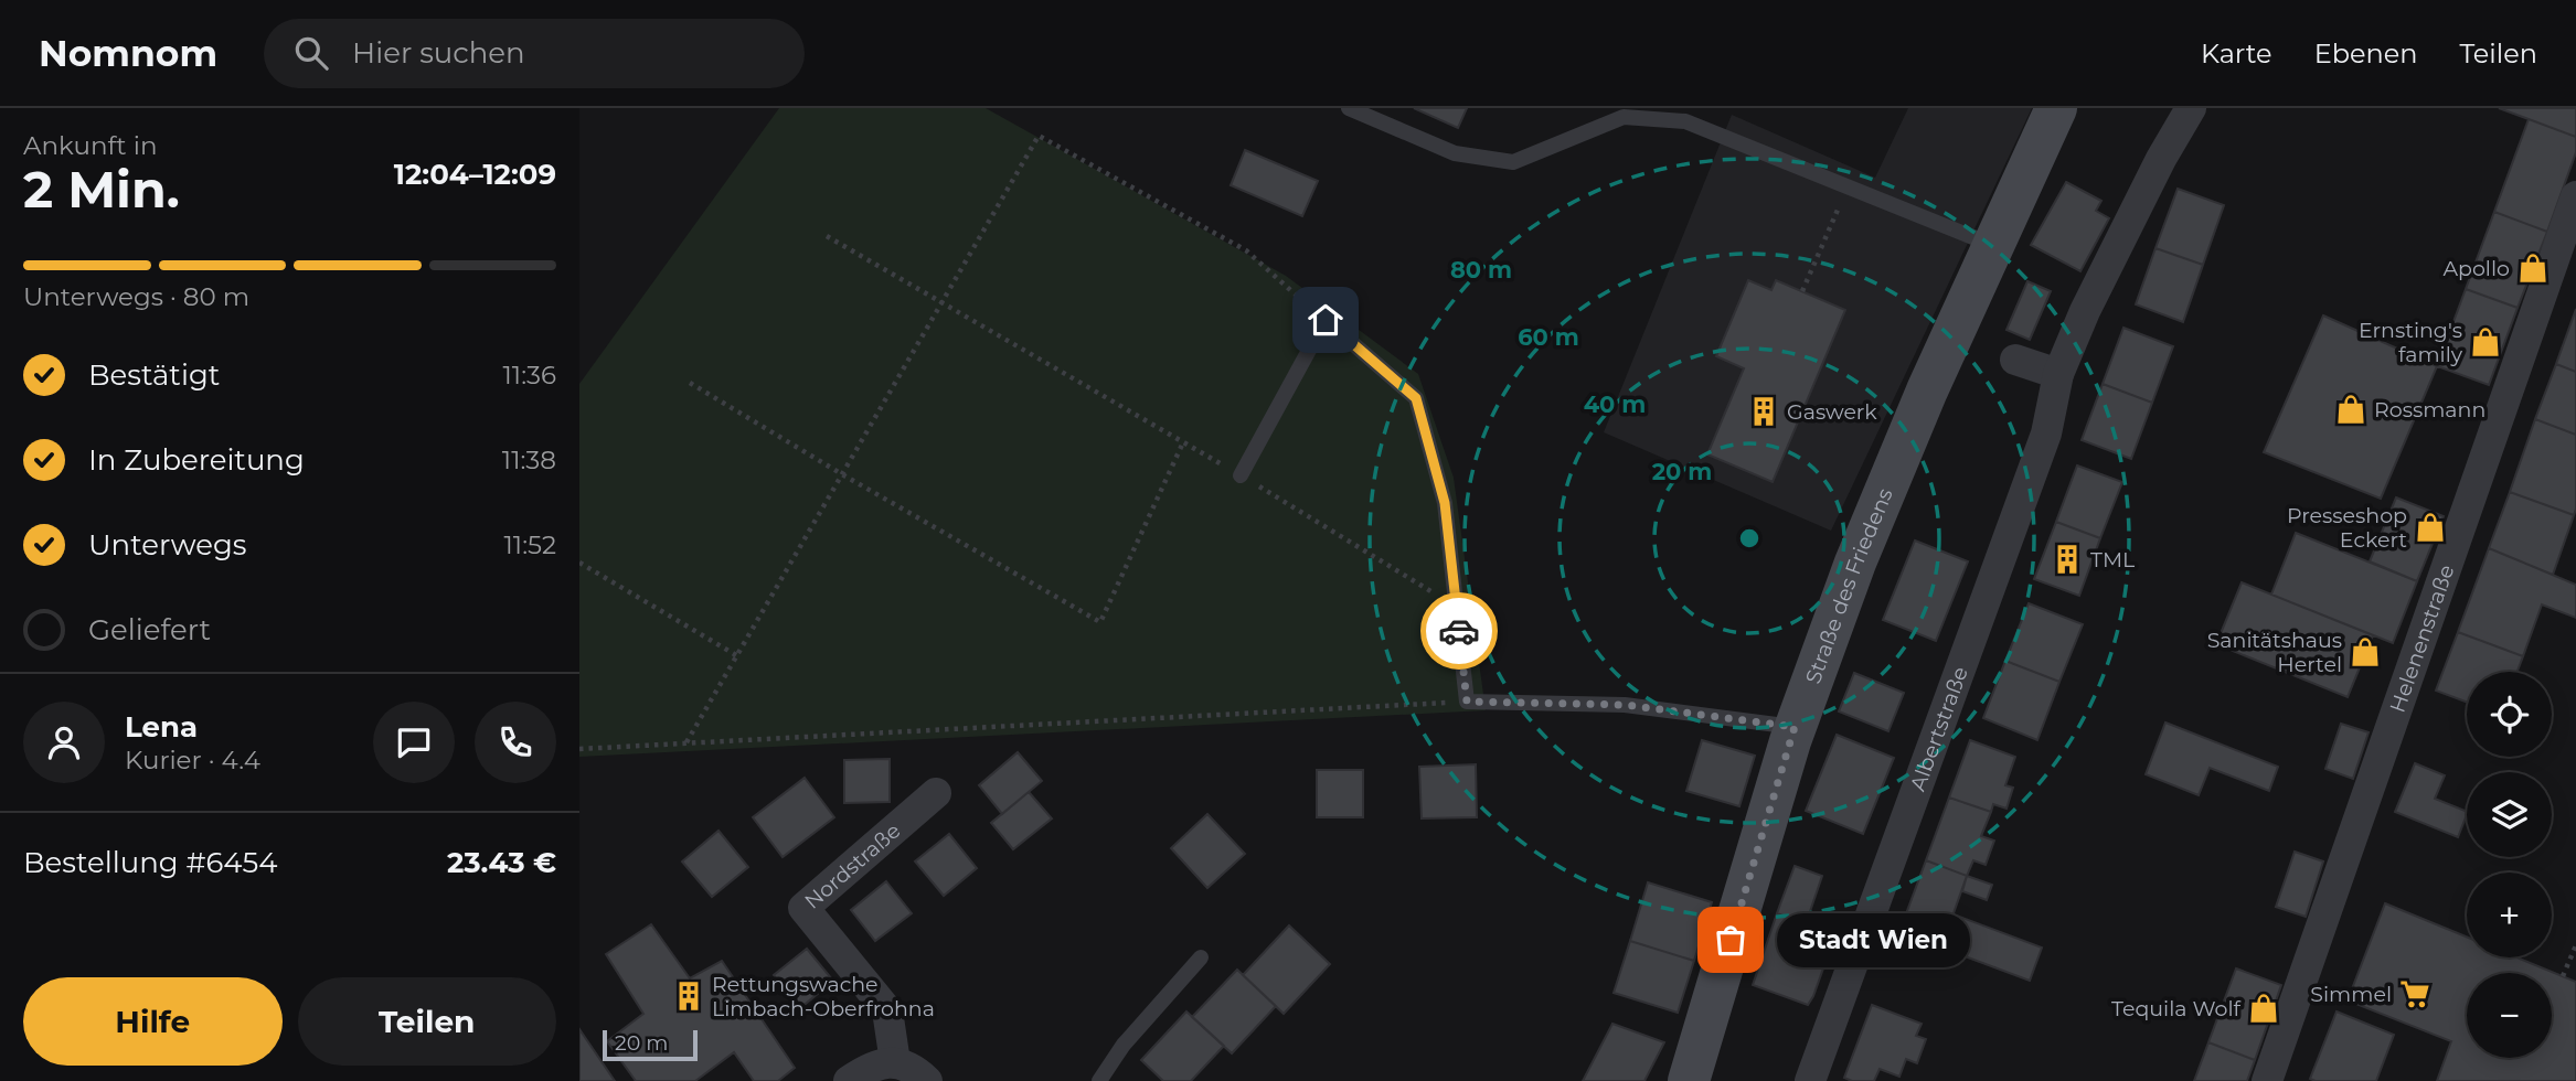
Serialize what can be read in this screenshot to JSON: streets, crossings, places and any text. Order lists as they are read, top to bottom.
{
  "streets": {
    "main road": ["Straße des Friedens"],
    "street": ["Helenenstraße", "Albertstraße", "Nordstraße"]
  },
  "places": {
    "shop": [
      "Apollo",
      "Ernsting's family",
      "Rossmann",
      "Presseshop Eckert",
      "Sanitätshaus Hertel",
      "Tequila Wolf"
    ],
    "building": ["Gaswerk", "TML", "Rettungswache Limbach-Oberfrohna"],
    "other": ["Stadt Wien"],
    "supermarket": ["Simmel"]
  },
  "scale_bar": "20 m",
  "page": {
    "header": "Nomnom",
    "search": "Hier suchen",
    "nav": ["Karte", "Ebenen", "Teilen"],
    "heading": ["2 Min.", "Ankunft in", "12:04–12:09"],
    "panel": [
      "Lena",
      "Kurier · 4.4",
      "Bestellung #6454",
      "23.43 €"
    ],
    "bar": "Unterwegs · 80 m",
    "list": [
      ["Bestätigt", "11:36"],
      ["In Zubereitung", "11:38"],
      ["Unterwegs", "11:52"],
      "Geliefert"
    ],
    "map_buttons": ["+", "−"],
    "bubble": "Stadt Wien",
    "buttons": ["Hilfe", "Teilen"],
    "scale": "20 m"
  },
  "rings": [
    "80 m",
    "60 m",
    "40 m",
    "20 m"
  ]
}
